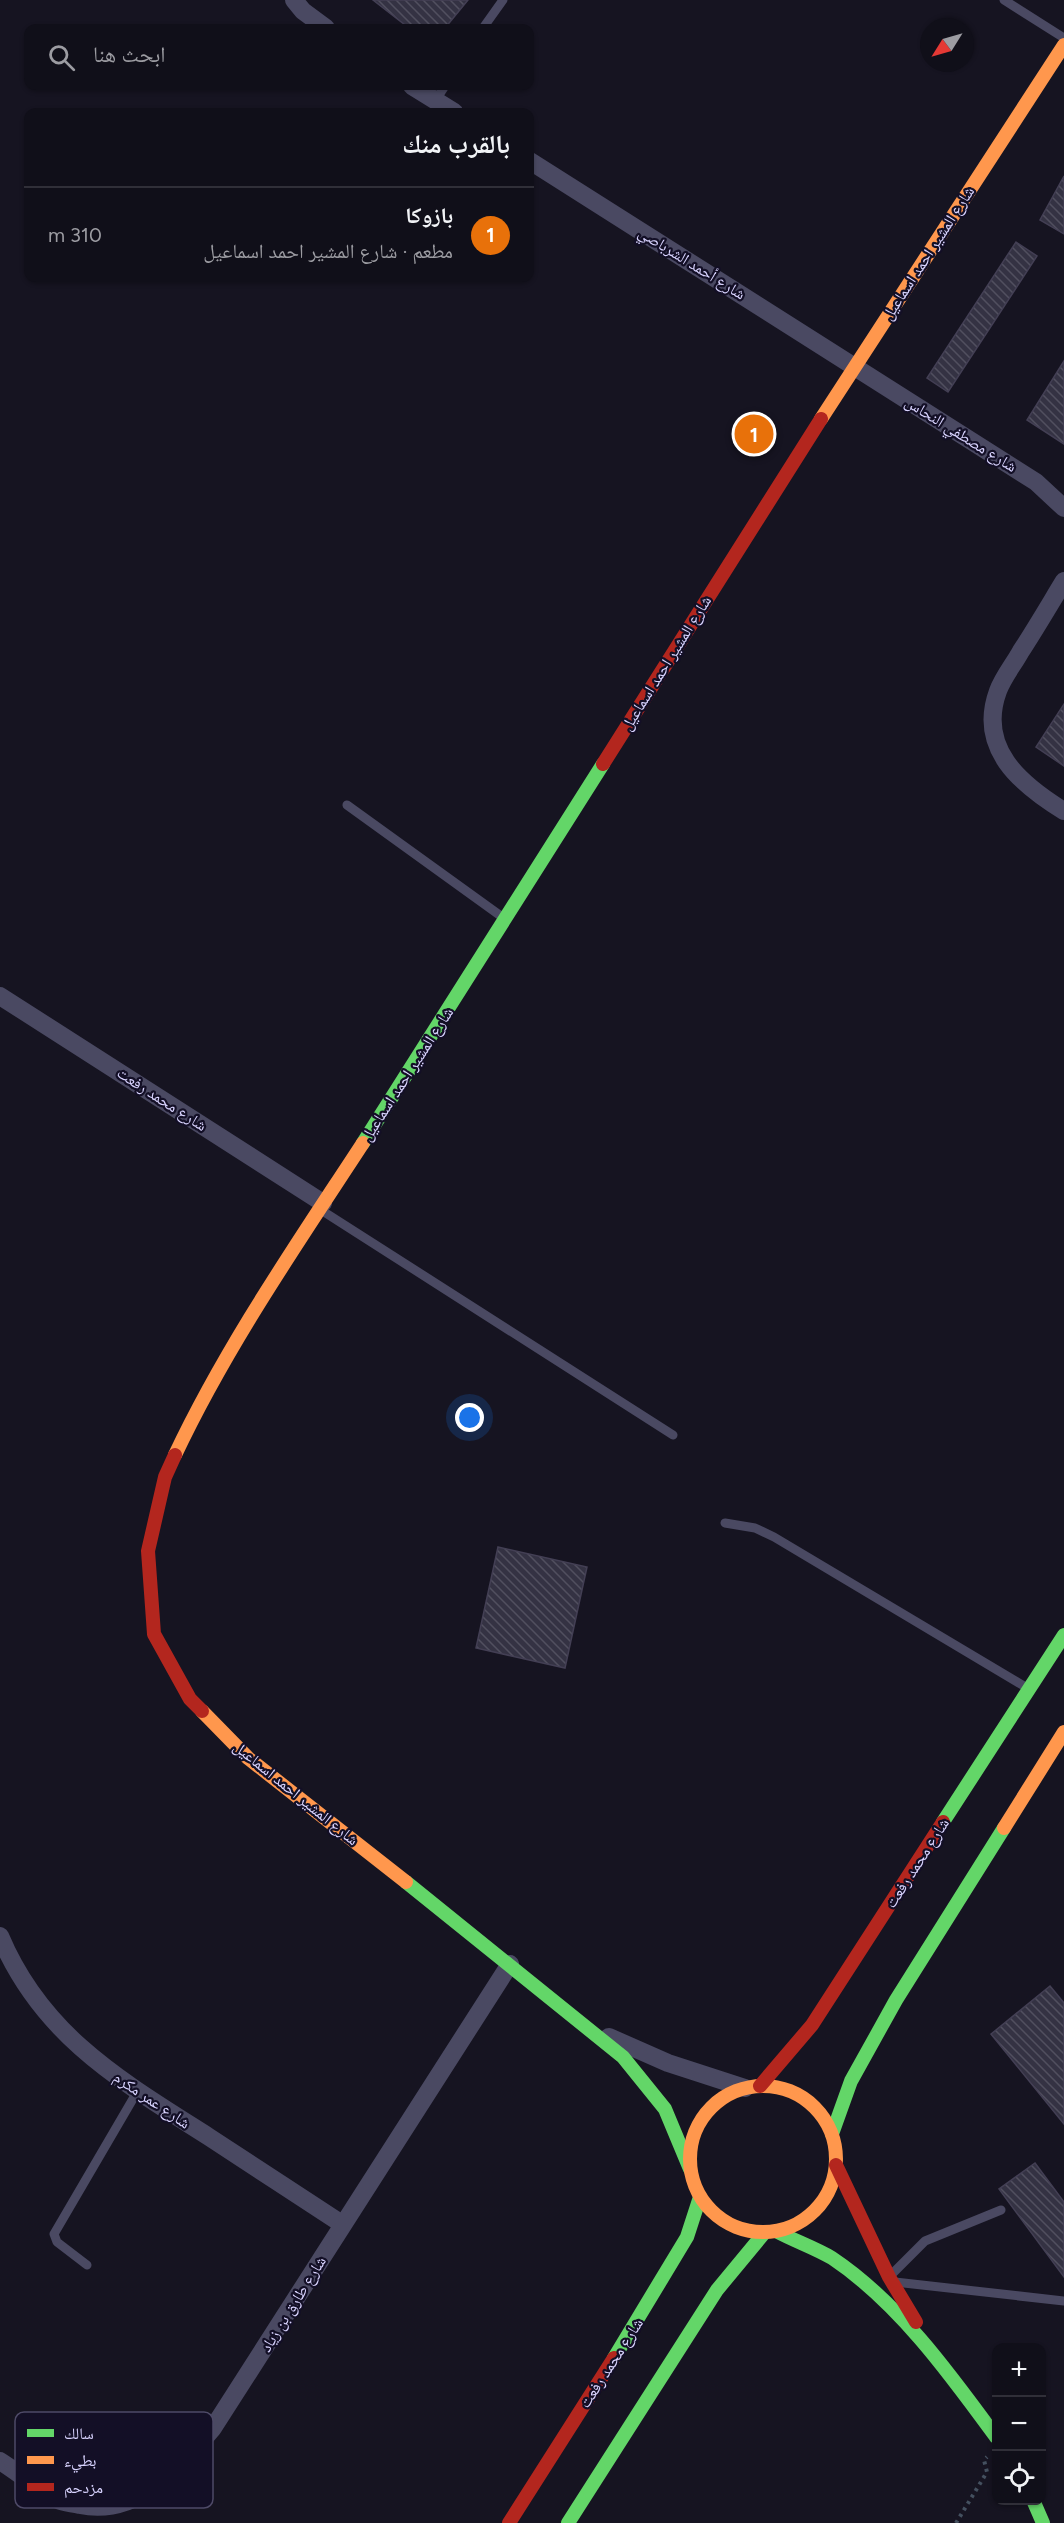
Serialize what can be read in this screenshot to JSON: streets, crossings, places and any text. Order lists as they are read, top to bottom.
{
  "streets": {
    "street": [
      "شارع المشير احمد اسماعيل",
      "شارع أحمد الشرباصي",
      "شارع مصطفي النحاس",
      "شارع محمد رفعت",
      "شارع عمر مكرم",
      "شارع طارق بن زياد"
    ]
  },
  "crossings": [
    ["شارع المشير احمد اسماعيل", "شارع أحمد الشرباصي"],
    ["شارع المشير احمد اسماعيل", "شارع مصطفي النحاس"],
    ["شارع المشير احمد اسماعيل", "شارع محمد رفعت"],
    ["شارع المشير احمد اسماعيل", "شارع طارق بن زياد"],
    ["شارع أحمد الشرباصي", "شارع مصطفي النحاس"],
    ["شارع عمر مكرم", "شارع طارق بن زياد"]
  ],
  "legend": ["سالك", "بطيء", "مزدحم"],
  "north": "bottom left",
  "page": {
    "search": "ابحث هنا",
    "heading": "بالقرب منك",
    "list": [
      {
        "mark": "1",
        "name": "بازوكا",
        "note": "مطعم · شارع المشير احمد اسماعيل",
        "value": "310 m"
      }
    ],
    "pins": "1",
    "map_buttons": ["+", "−"]
  }
}
